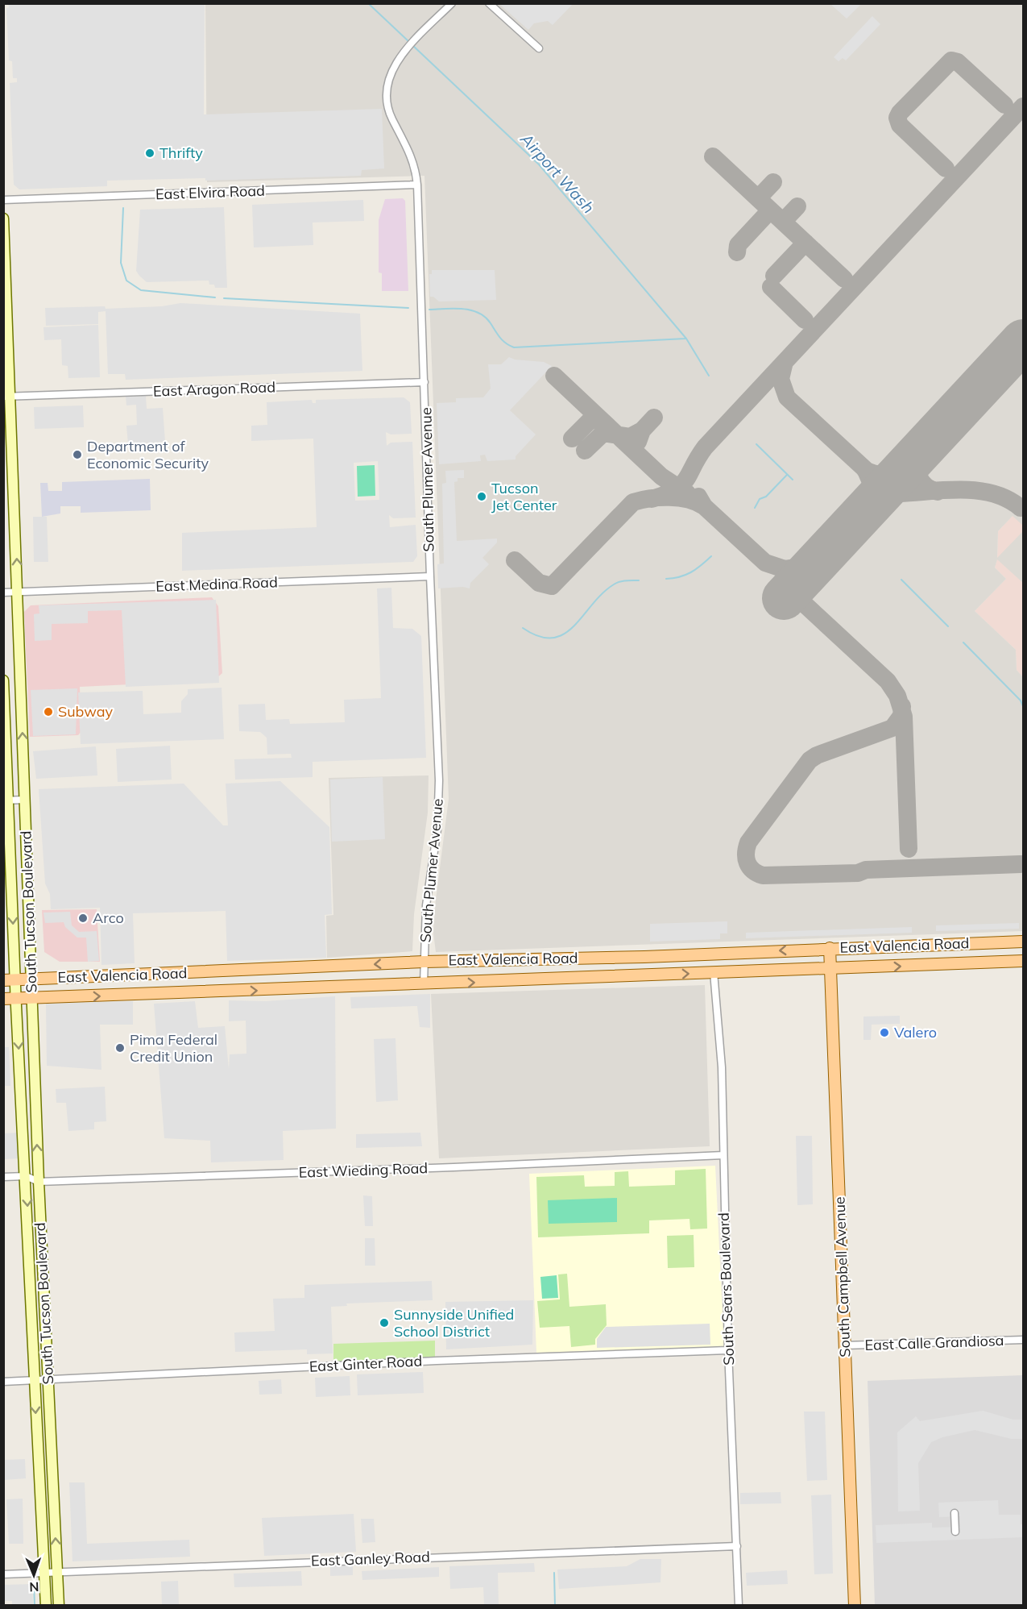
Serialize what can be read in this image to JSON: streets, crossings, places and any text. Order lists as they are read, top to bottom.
{
  "streets": {
    "main road": ["South Tucson Boulevard", "East Valencia Road", "South Campbell Avenue"],
    "street": [
      "East Elvira Road",
      "East Aragon Road",
      "South Plumer Avenue",
      "East Medina Road",
      "East Wieding Road",
      "South Sears Boulevard",
      "East Calle Grandiosa",
      "East Ginter Road",
      "East Ganley Road"
    ]
  },
  "crossings": [
    ["East Elvira Road", "South Plumer Avenue"],
    ["East Aragon Road", "South Plumer Avenue"],
    ["East Aragon Road", "South Tucson Boulevard"],
    ["South Plumer Avenue", "East Medina Road"],
    ["South Plumer Avenue", "East Valencia Road"],
    ["East Medina Road", "South Tucson Boulevard"],
    ["South Tucson Boulevard", "East Valencia Road"],
    ["South Tucson Boulevard", "East Wieding Road"],
    ["South Tucson Boulevard", "East Ginter Road"],
    ["South Tucson Boulevard", "East Ganley Road"],
    ["East Valencia Road", "South Campbell Avenue"],
    ["East Valencia Road", "South Sears Boulevard"],
    ["East Wieding Road", "South Sears Boulevard"],
    ["South Campbell Avenue", "East Calle Grandiosa"],
    ["South Sears Boulevard", "East Ginter Road"],
    ["South Sears Boulevard", "East Ganley Road"]
  ],
  "water": ["Airport Wash"],
  "places": [
    "Thrifty",
    "Department of Economic Security",
    "Tucson Jet Center",
    "Subway",
    "Arco",
    "Valero",
    "Pima Federal Credit Union",
    "Sunnyside Unified School District"
  ],
  "north": "bottom"
}
